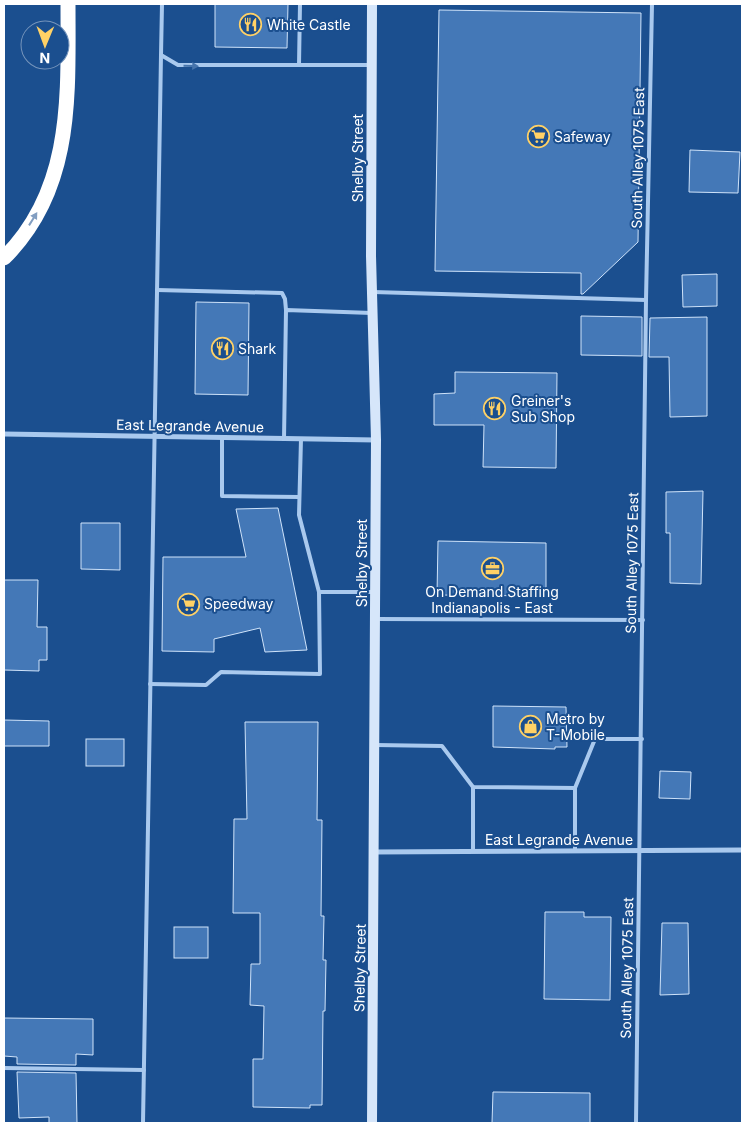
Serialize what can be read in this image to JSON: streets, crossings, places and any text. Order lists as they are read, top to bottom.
{
  "streets": {
    "main road": ["Shelby Street"],
    "street": ["East Legrande Avenue"],
    "lane": ["South Alley 1075 East"]
  },
  "crossings": [
    ["Shelby Street", "East Legrande Avenue"],
    ["South Alley 1075 East", "East Legrande Avenue"]
  ],
  "places": {
    "restaurant": ["White Castle", "Shark", "Greiner's Sub Shop"],
    "supermarket": ["Safeway", "Speedway"],
    "office": ["On Demand Staffing Indianapolis - East"],
    "shop": ["Metro by T-Mobile"]
  },
  "north": "bottom"
}
